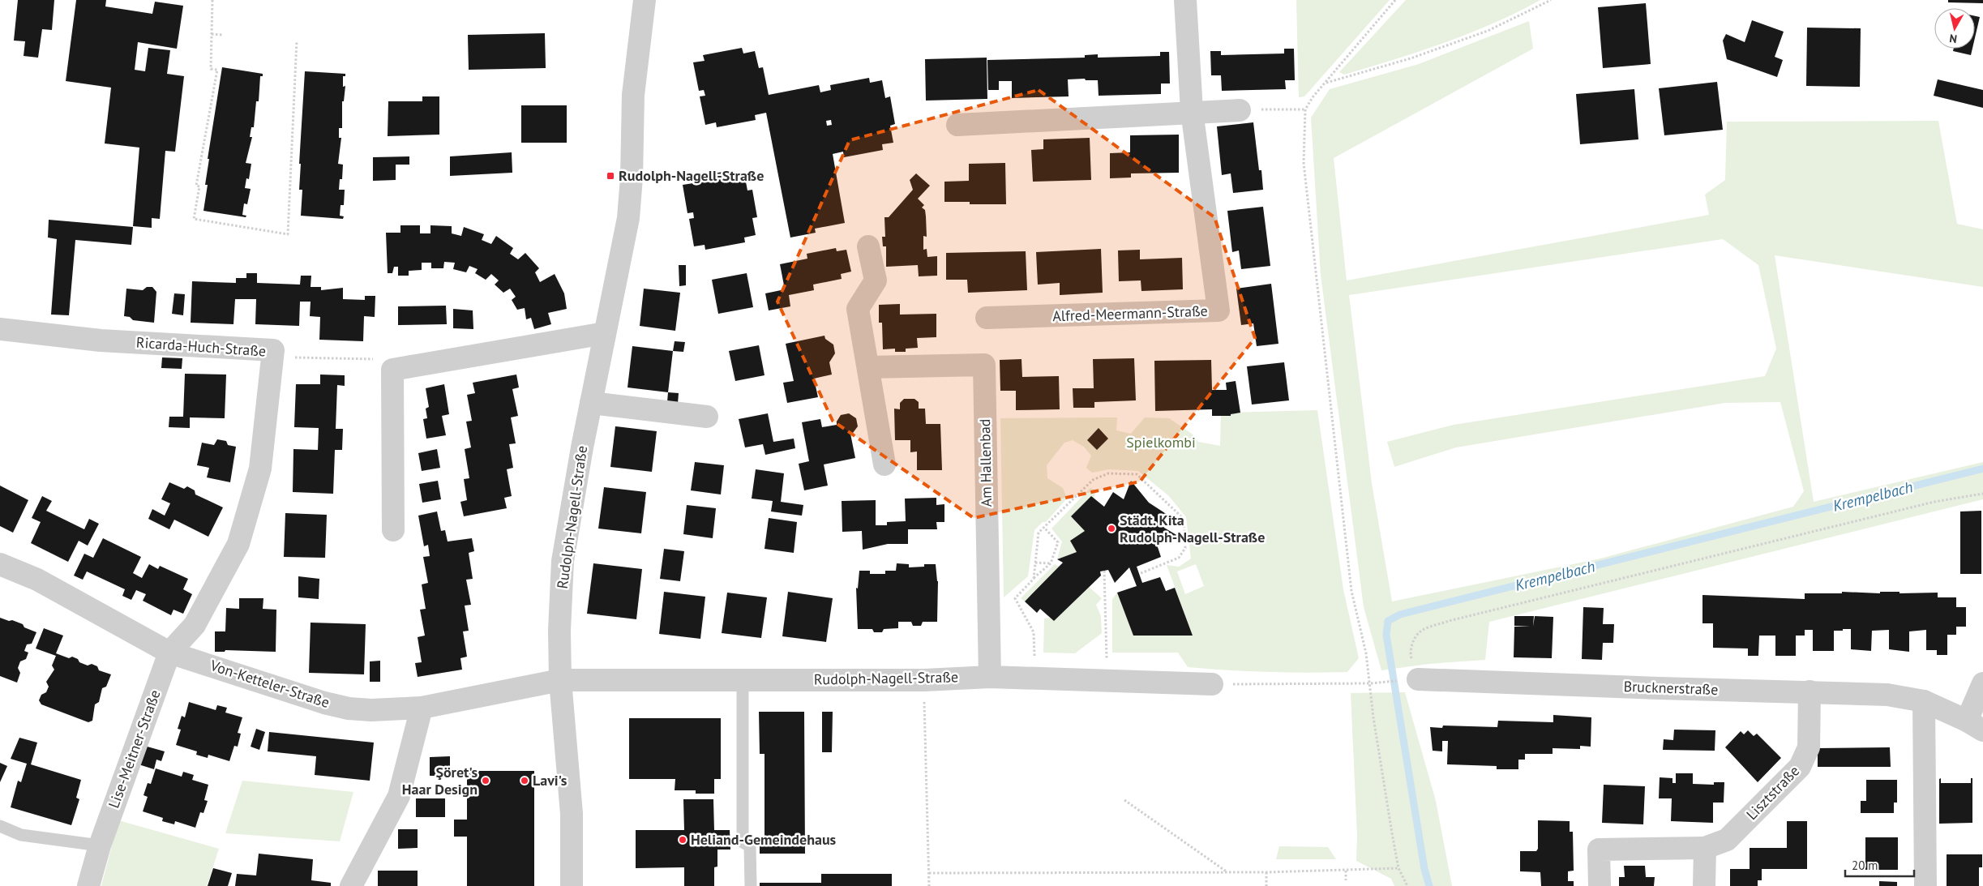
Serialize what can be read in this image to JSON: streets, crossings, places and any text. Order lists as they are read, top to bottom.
{
  "streets": {
    "street": [
      "Alfred-Meermann-Straße",
      "Ricarda-Huch-Straße",
      "Am Hallenbad",
      "Rudolph-Nagell-Straße",
      "Von-Ketteler-Straße",
      "Brucknerstraße",
      "Lise-Meitner-Straße",
      "Lisztstraße"
    ]
  },
  "crossings": [
    ["Ricarda-Huch-Straße", "Von-Ketteler-Straße"],
    ["Ricarda-Huch-Straße", "Lise-Meitner-Straße"],
    ["Am Hallenbad", "Rudolph-Nagell-Straße"],
    ["Rudolph-Nagell-Straße", "Von-Ketteler-Straße"],
    ["Von-Ketteler-Straße", "Lise-Meitner-Straße"],
    ["Brucknerstraße", "Lisztstraße"]
  ],
  "water": ["Krempelbach"],
  "parks": ["Spielkombi"],
  "places": {
    "transit": ["Rudolph-Nagell-Straße"],
    "other": [
      "Städt. Kita Rudolph-Nagell-Straße",
      "Şöret's Haar Design",
      "Lavi's",
      "Heliand-Gemeindehaus"
    ]
  },
  "scale_bar": "20 m",
  "north": "bottom"
}
